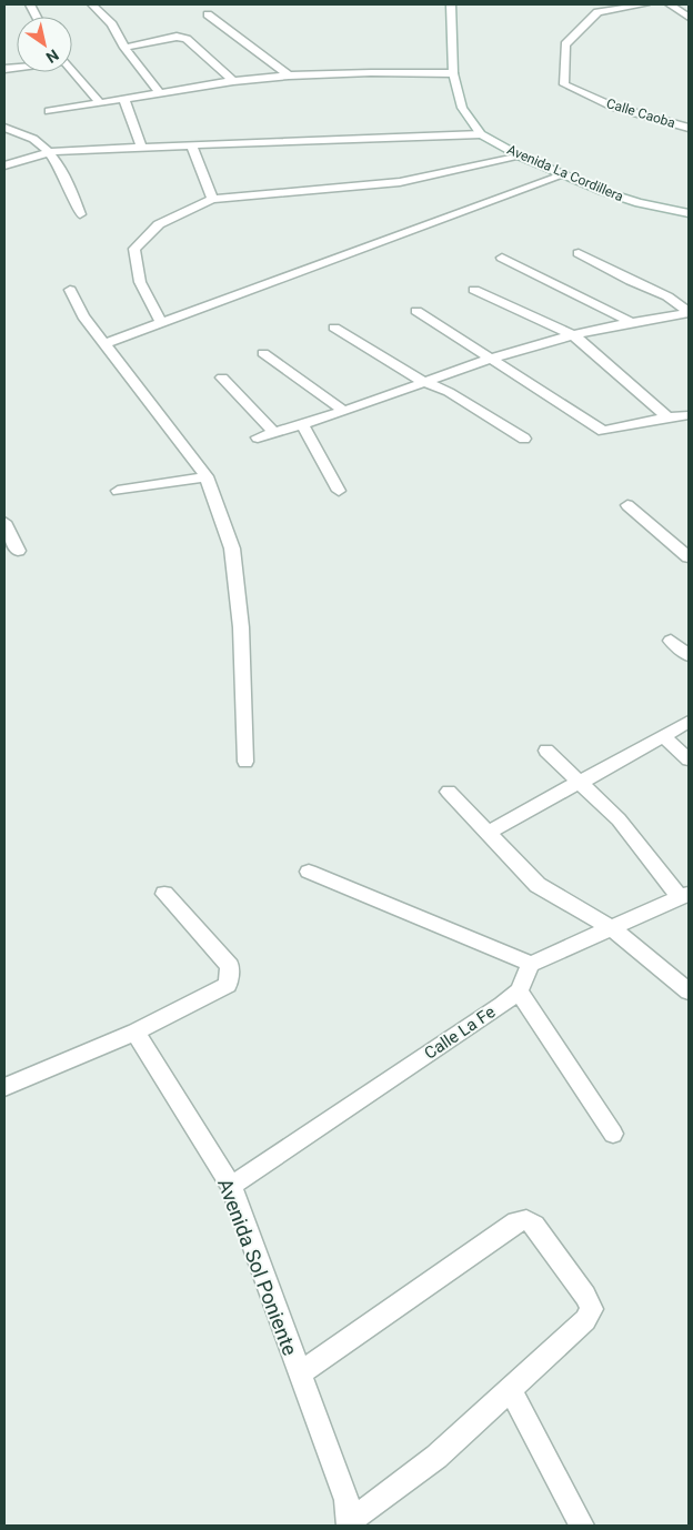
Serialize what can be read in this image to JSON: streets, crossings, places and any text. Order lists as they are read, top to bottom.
{
  "streets": {
    "street": [
      "Calle Caoba",
      "Avenida La Cordillera",
      "Calle La Fe",
      "Avenida Sol Poniente"
    ]
  },
  "crossings": [
    ["Calle La Fe", "Avenida Sol Poniente"]
  ],
  "north": "bottom right"
}
